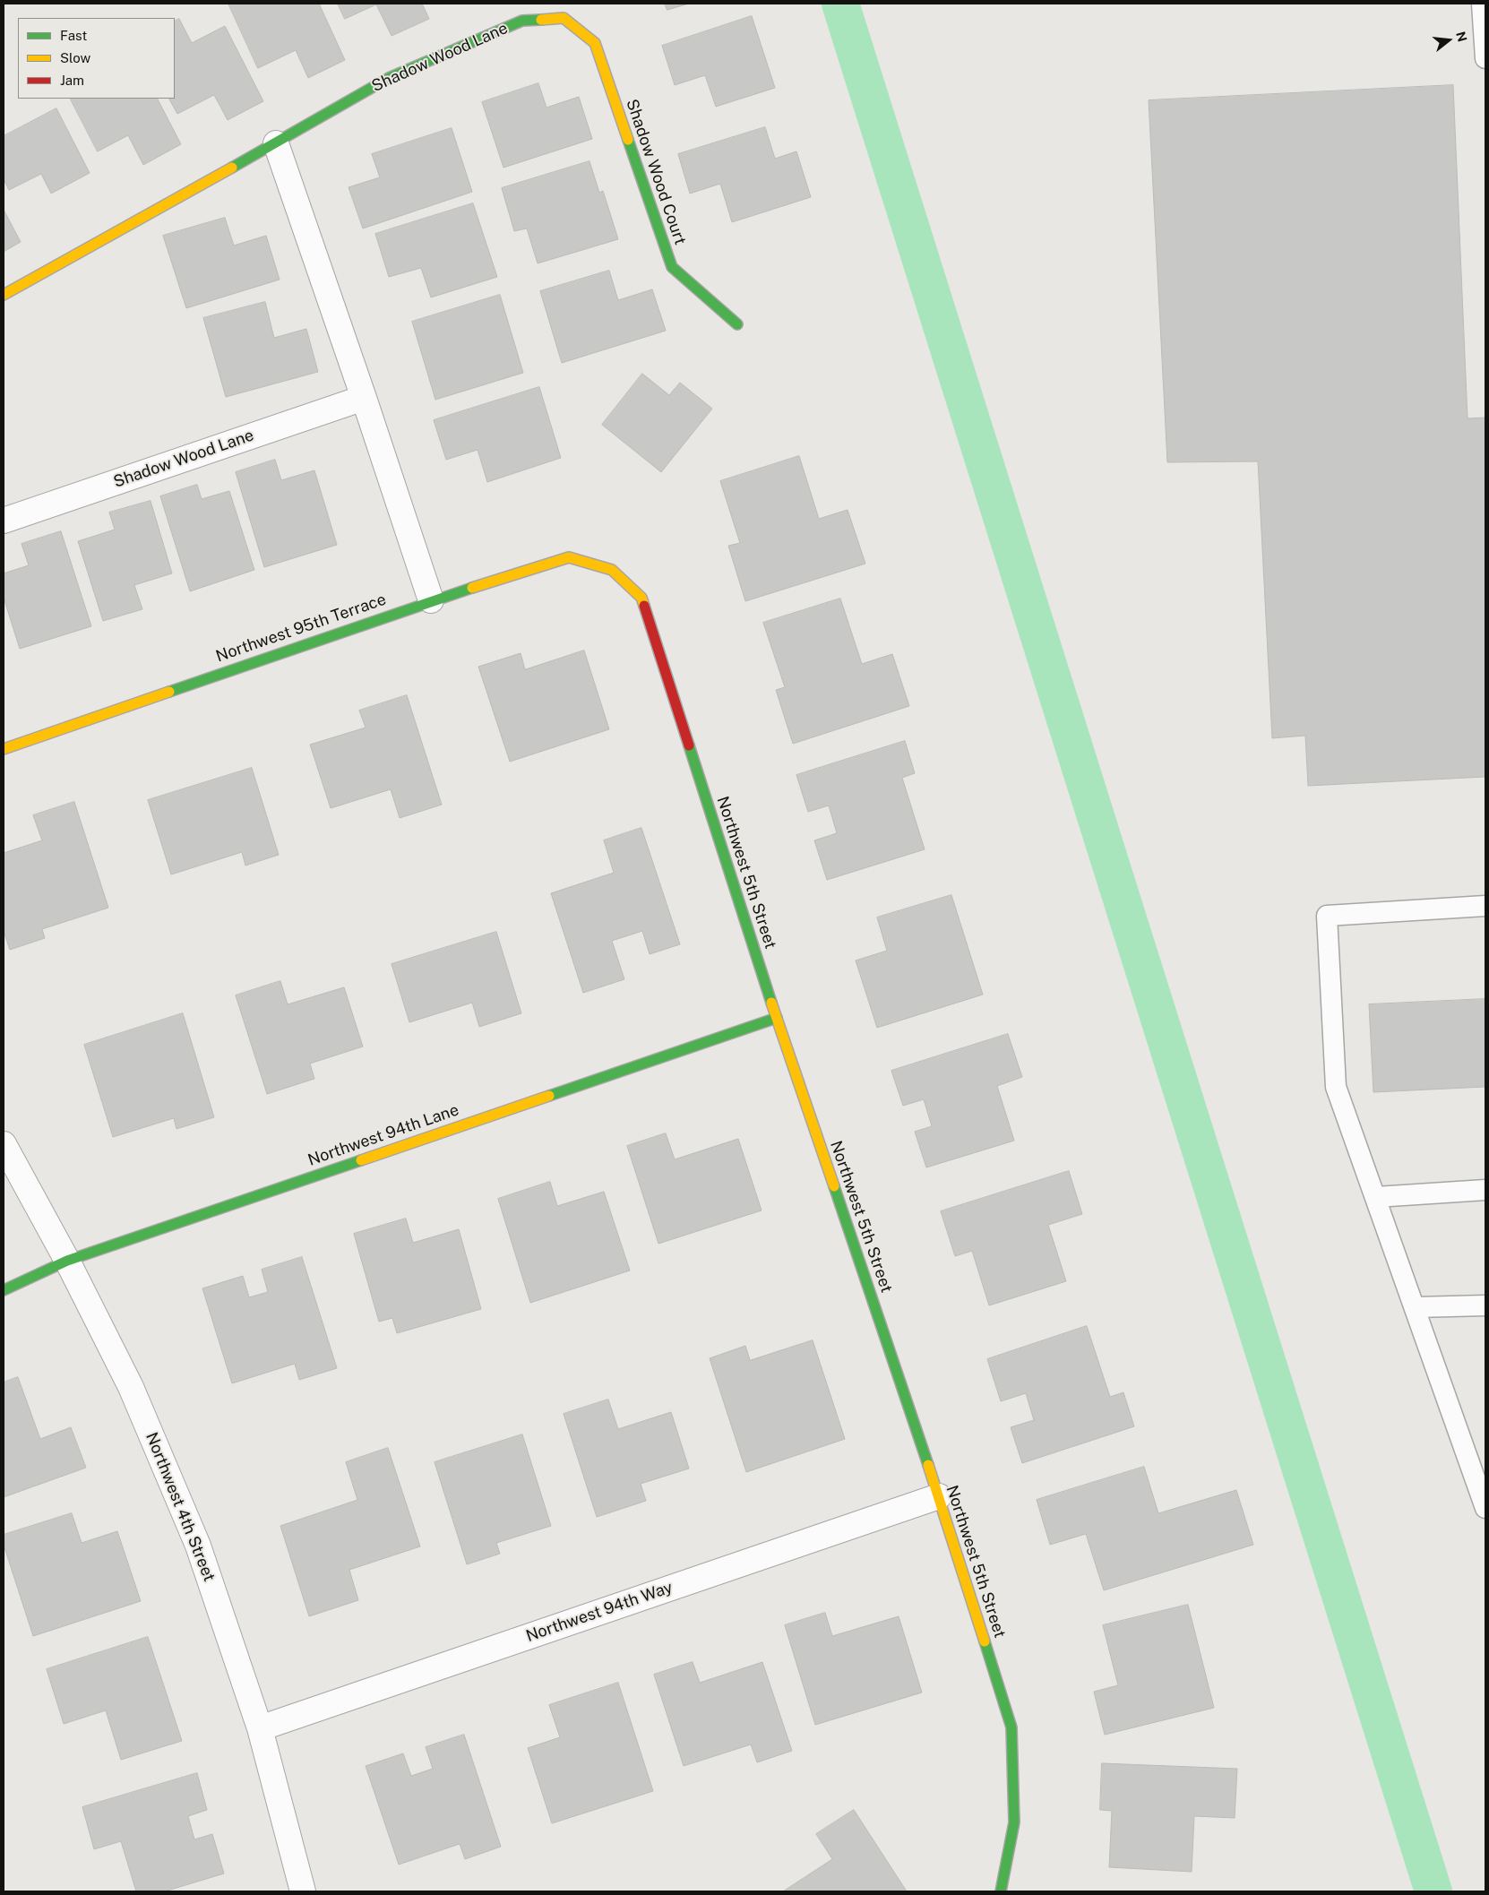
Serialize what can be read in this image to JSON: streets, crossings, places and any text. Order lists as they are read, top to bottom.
{
  "streets": {
    "street": [
      "Shadow Wood Lane",
      "Shadow Wood Court",
      "Northwest 95th Terrace",
      "Northwest 5th Street",
      "Northwest 94th Lane",
      "Northwest 4th Street",
      "Northwest 94th Way"
    ]
  },
  "crossings": [
    ["Shadow Wood Lane", "Shadow Wood Court"],
    ["Northwest 95th Terrace", "Northwest 5th Street"],
    ["Northwest 5th Street", "Northwest 94th Lane"],
    ["Northwest 5th Street", "Northwest 94th Way"],
    ["Northwest 94th Lane", "Northwest 4th Street"],
    ["Northwest 4th Street", "Northwest 94th Way"]
  ],
  "legend": ["Fast", "Slow", "Jam"],
  "north": "right"
}
